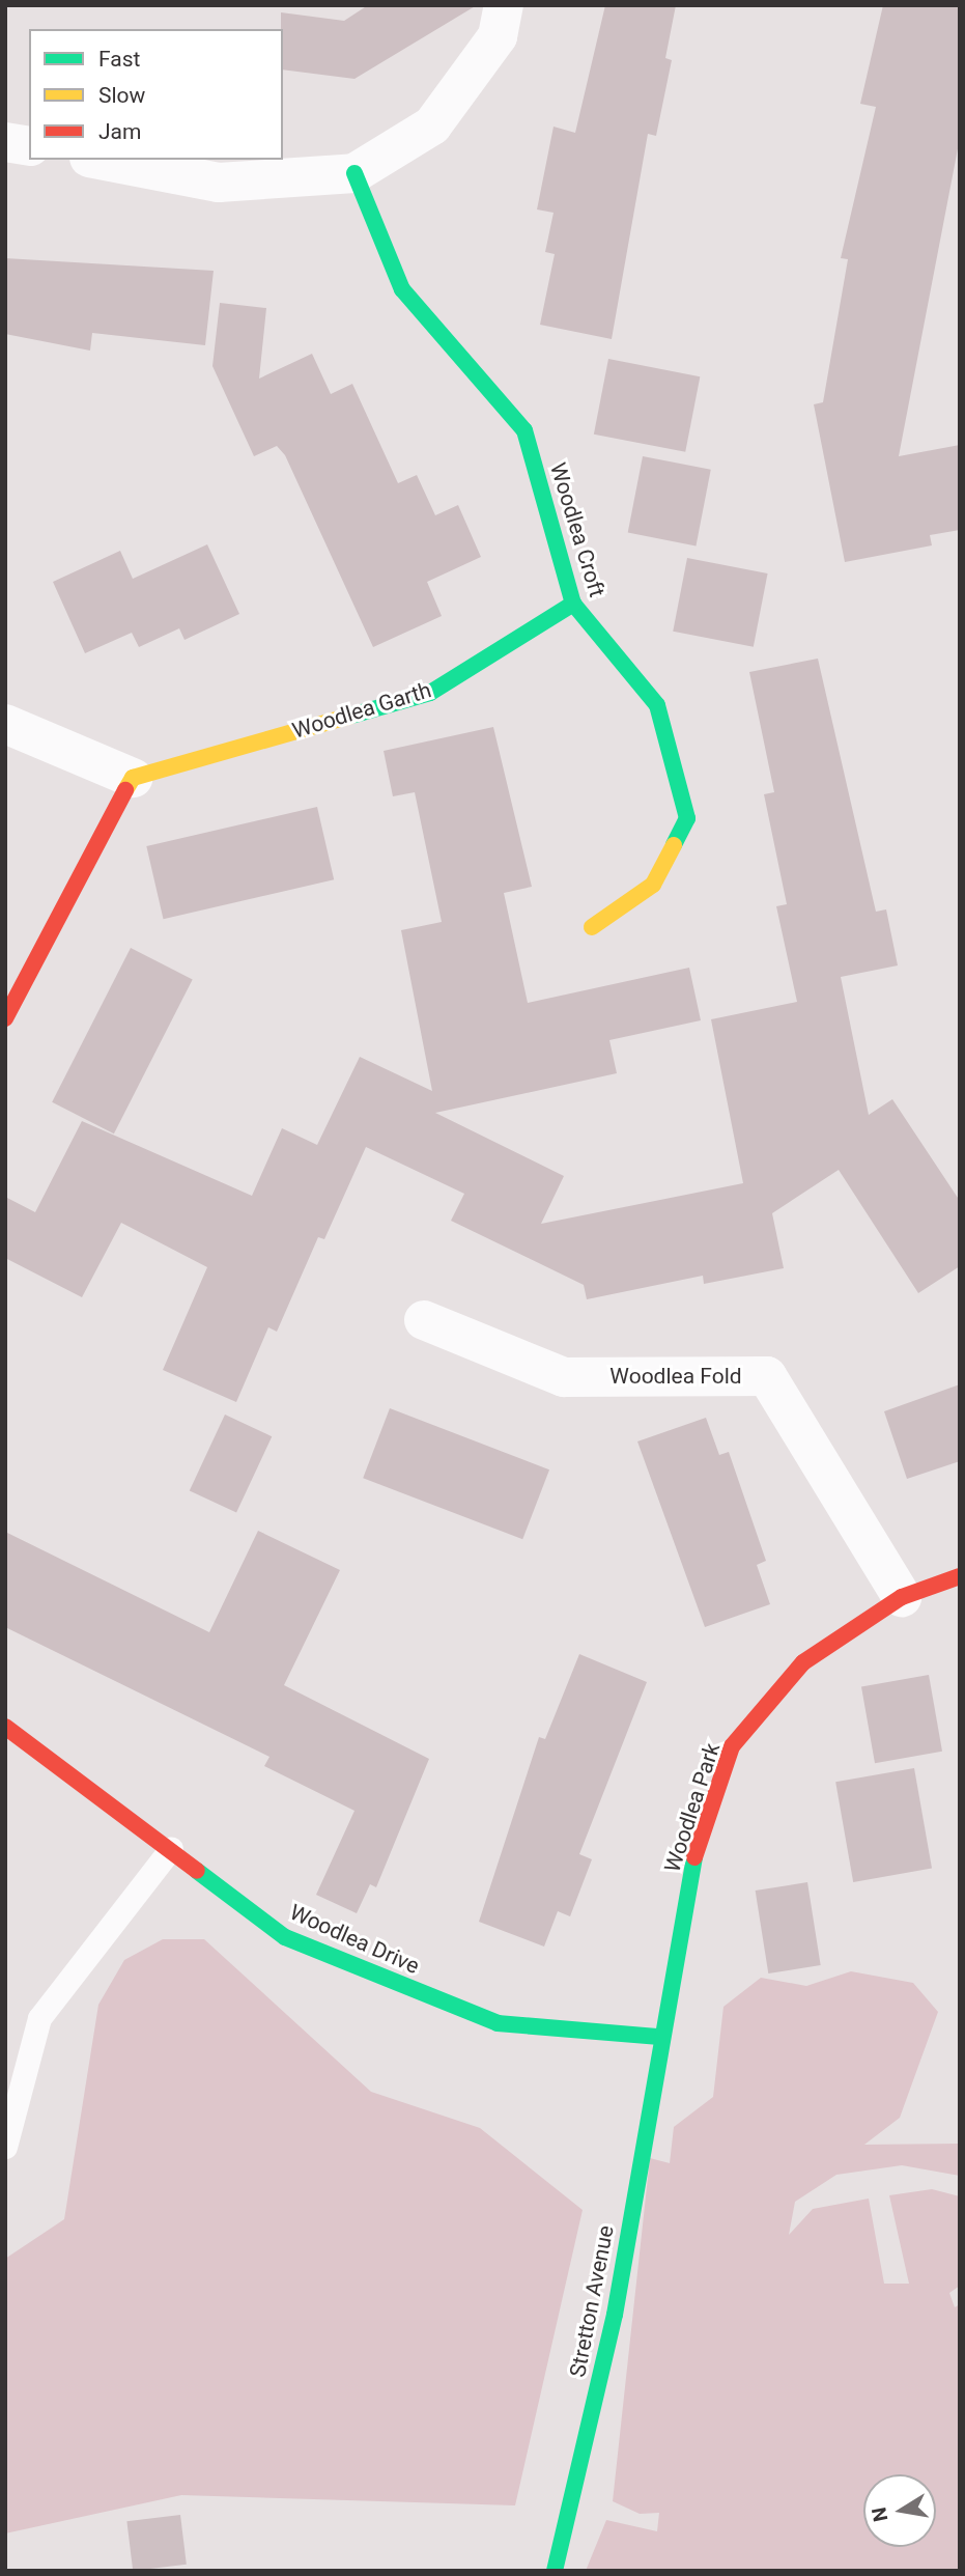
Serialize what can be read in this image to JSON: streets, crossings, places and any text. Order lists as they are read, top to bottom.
{
  "streets": {
    "street": [
      "Woodlea Croft",
      "Woodlea Garth",
      "Woodlea Fold",
      "Woodlea Park",
      "Woodlea Drive",
      "Stretton Avenue"
    ]
  },
  "crossings": [
    ["Woodlea Croft", "Woodlea Garth"],
    ["Woodlea Fold", "Woodlea Park"],
    ["Woodlea Park", "Woodlea Drive"],
    ["Woodlea Park", "Stretton Avenue"],
    ["Woodlea Drive", "Stretton Avenue"]
  ],
  "legend": ["Fast", "Slow", "Jam"],
  "north": "left"
}
